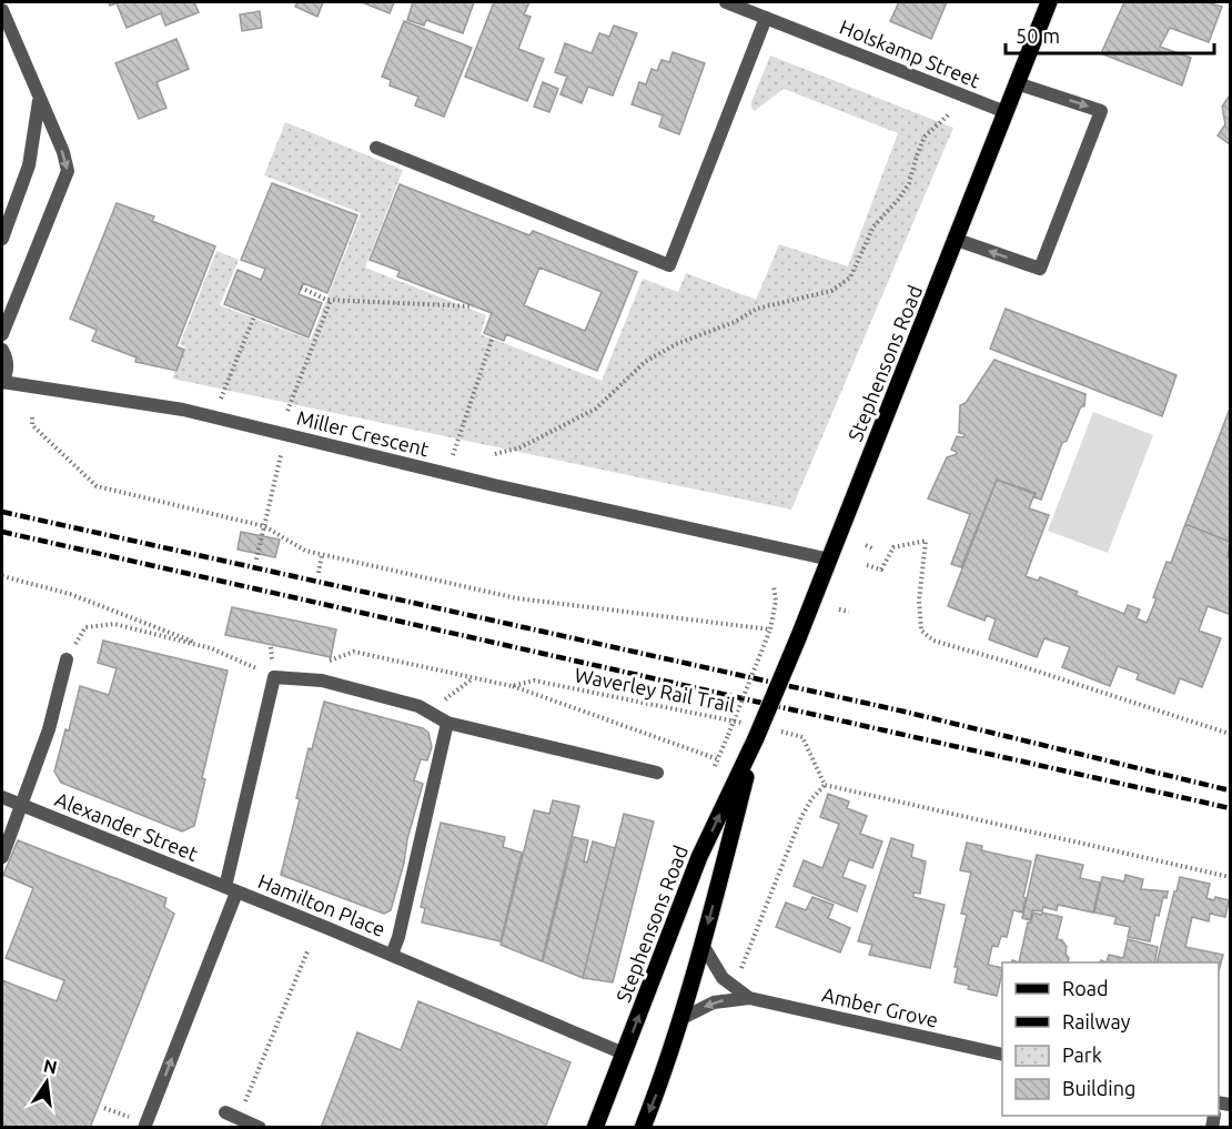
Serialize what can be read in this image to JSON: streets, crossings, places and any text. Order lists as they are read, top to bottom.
{
  "streets": {
    "main road": ["Stephensons Road"],
    "street": [
      "Holskamp Street",
      "Miller Crescent",
      "Alexander Street",
      "Hamilton Place",
      "Amber Grove"
    ],
    "path": ["Waverley Rail Trail"]
  },
  "crossings": [
    ["Holskamp Street", "Stephensons Road"],
    ["Stephensons Road", "Miller Crescent"],
    ["Stephensons Road", "Waverley Rail Trail"],
    ["Stephensons Road", "Hamilton Place"],
    ["Stephensons Road", "Amber Grove"],
    ["Alexander Street", "Hamilton Place"]
  ],
  "legend": [
    "Road",
    "Railway",
    "Park",
    "Building"
  ],
  "scale_bar": "50 m",
  "north": "top"
}
